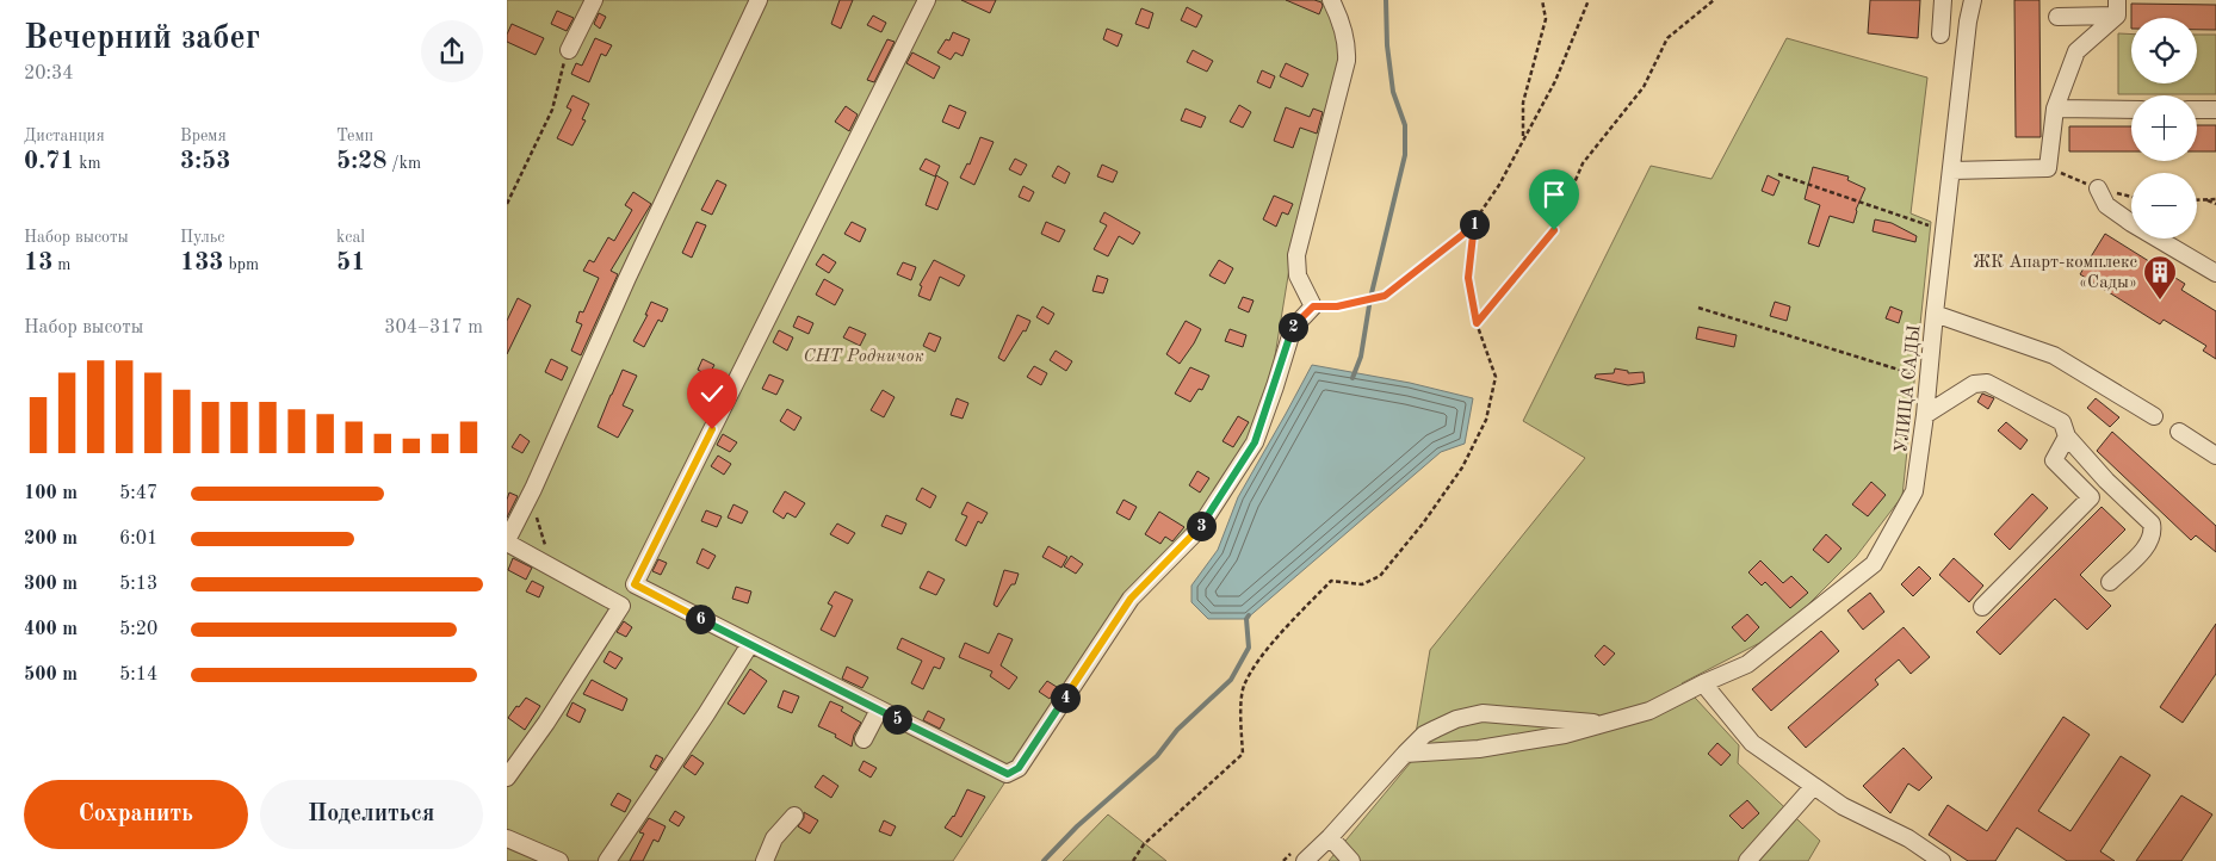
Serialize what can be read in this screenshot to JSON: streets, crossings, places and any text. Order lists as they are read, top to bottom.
{
  "streets": {
    "street": ["УЛИЦА САДЫ"]
  },
  "parks": ["СНТ Родничок"],
  "places": {
    "building": ["ЖК Апарт-комплекс «Сады»"]
  },
  "page": {
    "heading": ["Вечерний забег", "20:34"],
    "map_buttons": ["+", "−"],
    "stats": [
      ["Дистанция", "0.71 km"],
      ["Время", "3:53"],
      ["Темп", "5:28 /km"],
      ["Набор высоты", "13 m"],
      ["Пульс", "133 bpm"],
      ["kcal", "51"]
    ],
    "pins": [
      "1",
      "2",
      "3",
      "6",
      "4",
      "5"
    ],
    "chart": ["Набор высоты", "304–317 m"],
    "list": [
      {
        "name": "100 m",
        "note": "5:47"
      },
      {
        "name": "200 m",
        "note": "6:01"
      },
      {
        "name": "300 m",
        "note": "5:13"
      },
      {
        "name": "400 m",
        "note": "5:20"
      },
      {
        "name": "500 m",
        "note": "5:14"
      }
    ],
    "buttons": ["Сохранить", "Поделиться"]
  }
}
